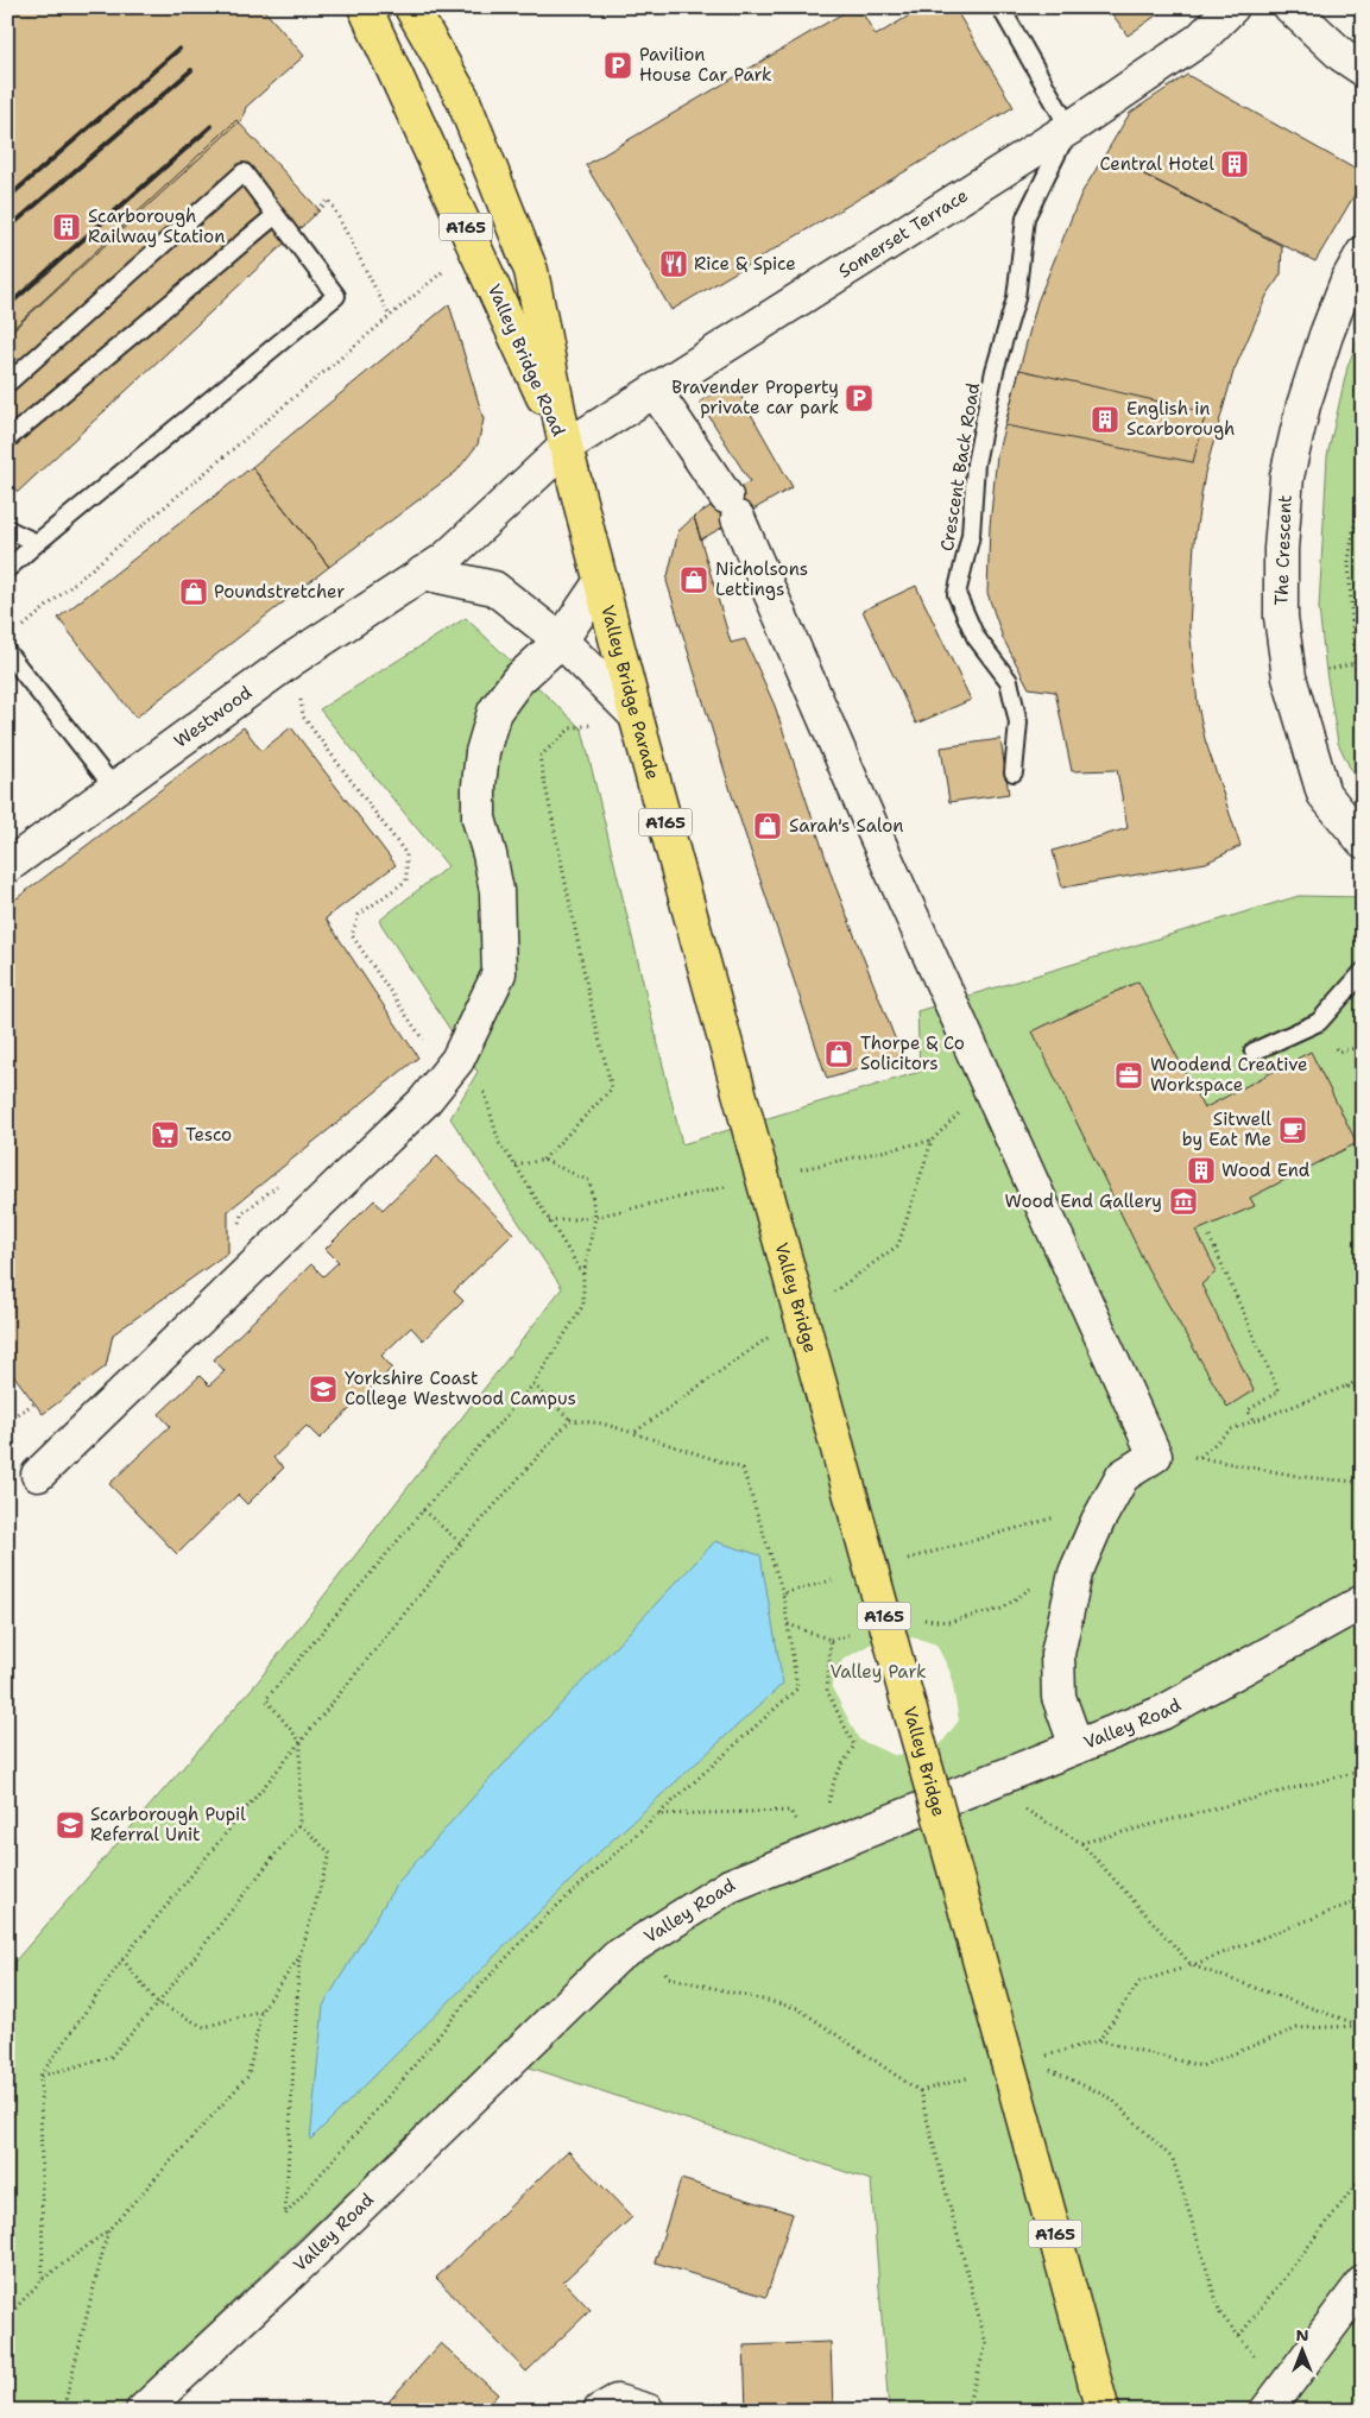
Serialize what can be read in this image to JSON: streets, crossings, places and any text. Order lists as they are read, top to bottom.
{
  "streets": {
    "highway": [
      "A165",
      "Valley Bridge Road",
      "Valley Bridge Parade",
      "Valley Bridge"
    ],
    "street": [
      "Somerset Terrace",
      "The Crescent",
      "Westwood",
      "Valley Road"
    ],
    "lane": ["Crescent Back Road"]
  },
  "crossings": [
    ["Somerset Terrace", "Valley Bridge Road"],
    ["Somerset Terrace", "Crescent Back Road"],
    ["Somerset Terrace", "Valley Bridge Parade"],
    ["Somerset Terrace", "Westwood"],
    ["Valley Bridge Road", "Valley Bridge Parade"],
    ["Valley Bridge Road", "Westwood"],
    ["Valley Bridge Parade", "Westwood"],
    ["Valley Bridge Parade", "Valley Bridge"]
  ],
  "parks": ["Valley Park"],
  "places": {
    "parking": ["Pavilion House Car Park", "Bravender Property private car park"],
    "building": [
      "Central Hotel",
      "Scarborough Railway Station",
      "English in Scarborough",
      "Wood End"
    ],
    "restaurant": ["Rice & Spice"],
    "shop": [
      "Nicholsons Lettings",
      "Poundstretcher",
      "Sarah's Salon",
      "Thorpe & Co Solicitors"
    ],
    "office": ["Woodend Creative Workspace"],
    "cafe": ["Sitwell by Eat Me"],
    "supermarket": ["Tesco"],
    "museum": ["Wood End Gallery"],
    "school or university": ["Yorkshire Coast College Westwood Campus", "Scarborough Pupil Referral Unit"]
  },
  "north": "top"
}
